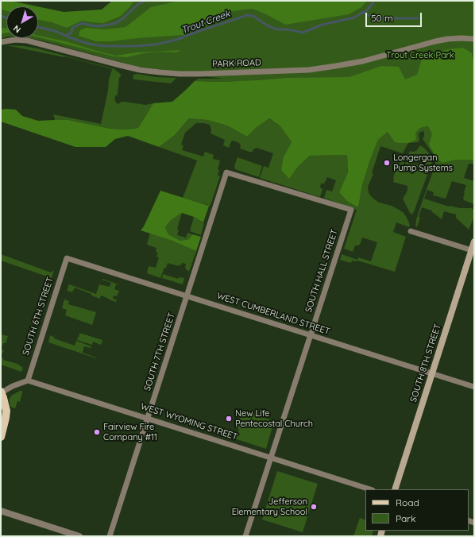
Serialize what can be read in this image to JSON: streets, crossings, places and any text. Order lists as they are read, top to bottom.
{
  "streets": {
    "main road": ["SOUTH 8TH STREET"],
    "street": [
      "PARK ROAD",
      "SOUTH HALL STREET",
      "WEST CUMBERLAND STREET",
      "SOUTH 6TH STREET",
      "SOUTH 7TH STREET",
      "WEST WYOMING STREET"
    ]
  },
  "crossings": [
    ["SOUTH HALL STREET", "WEST CUMBERLAND STREET"],
    ["SOUTH HALL STREET", "SOUTH 7TH STREET"],
    ["SOUTH HALL STREET", "WEST WYOMING STREET"],
    ["WEST CUMBERLAND STREET", "SOUTH 6TH STREET"],
    ["WEST CUMBERLAND STREET", "SOUTH 7TH STREET"],
    ["WEST CUMBERLAND STREET", "SOUTH 8TH STREET"],
    ["SOUTH 6TH STREET", "WEST WYOMING STREET"],
    ["SOUTH 7TH STREET", "WEST WYOMING STREET"]
  ],
  "water": ["Trout Creek"],
  "parks": ["Trout Creek Park"],
  "places": [
    "Longergan Pump Systems",
    "New Life Pentecostal Church",
    "Fairview Fire Company #11",
    "Jefferson Elementary School"
  ],
  "legend": ["Road", "Park"],
  "scale_bar": "50 m",
  "north": "bottom left"
}
